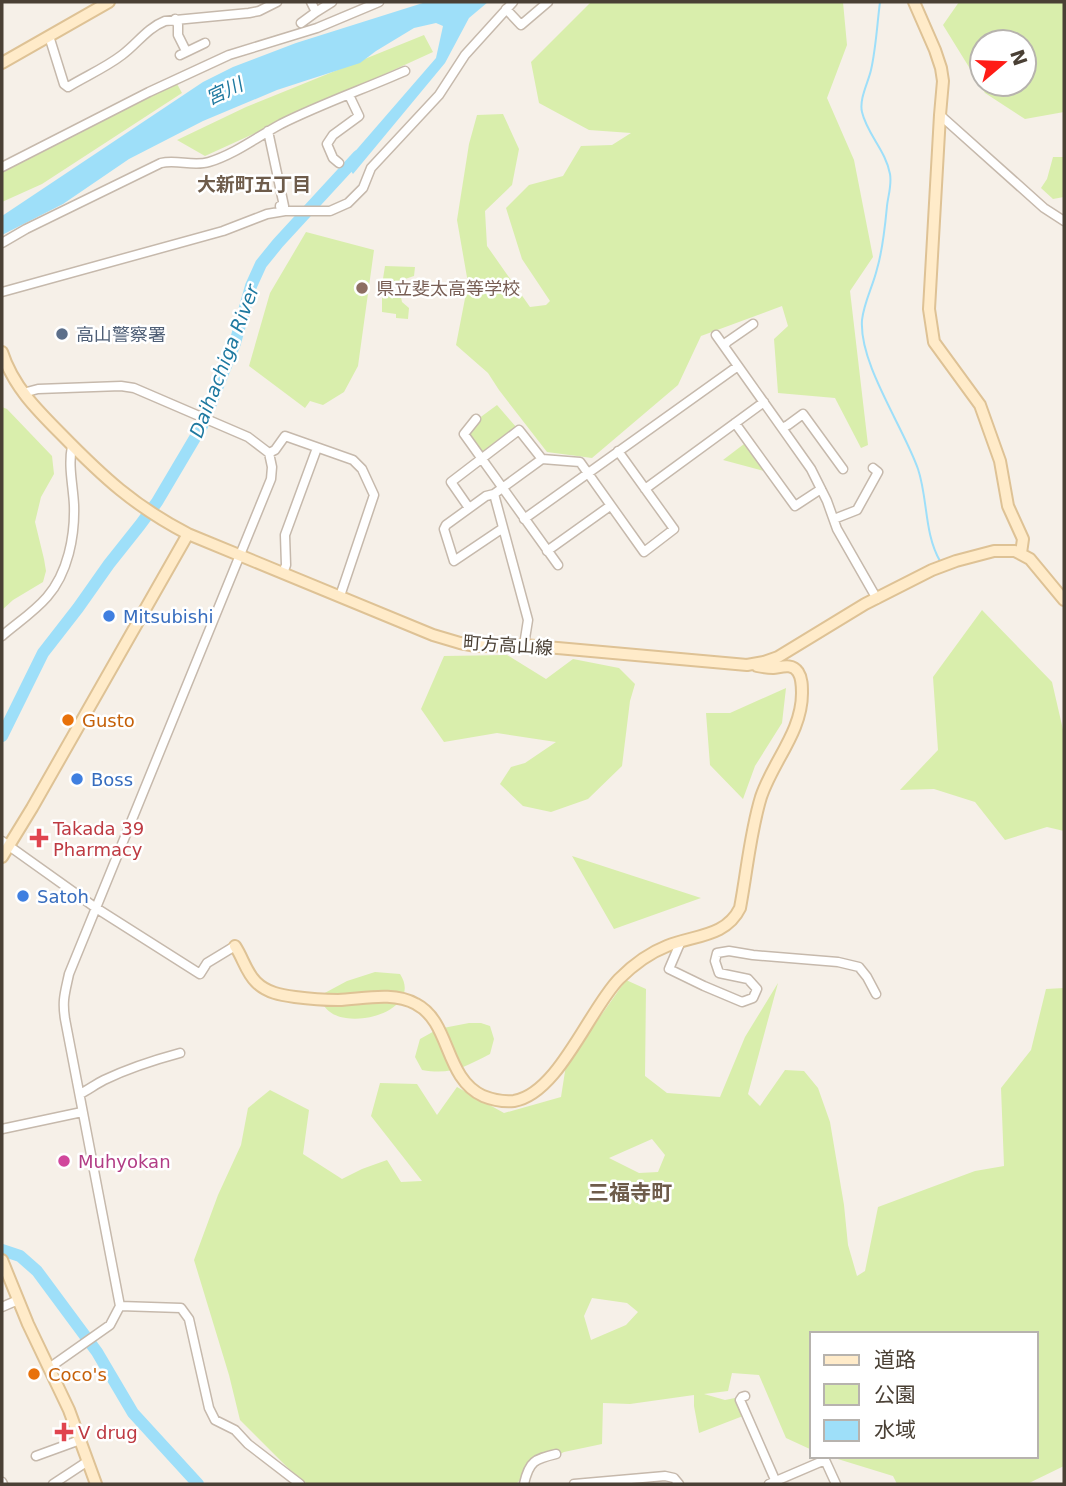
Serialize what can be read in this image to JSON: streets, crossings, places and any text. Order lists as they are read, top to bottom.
{
  "streets": {
    "street": ["町方高山線"]
  },
  "districts": ["大新町五丁目", "三福寺町"],
  "water": ["宮川", "Daihachiga River"],
  "places": {
    "other": [
      "県立斐太高等学校",
      "高山警察署",
      "Mitsubishi",
      "Gusto",
      "Boss",
      "Satoh",
      "Muhyokan",
      "Coco's"
    ],
    "health": ["Takada 39 Pharmacy", "V drug"]
  },
  "legend": ["道路", "公園", "水域"],
  "north": "right"
}
